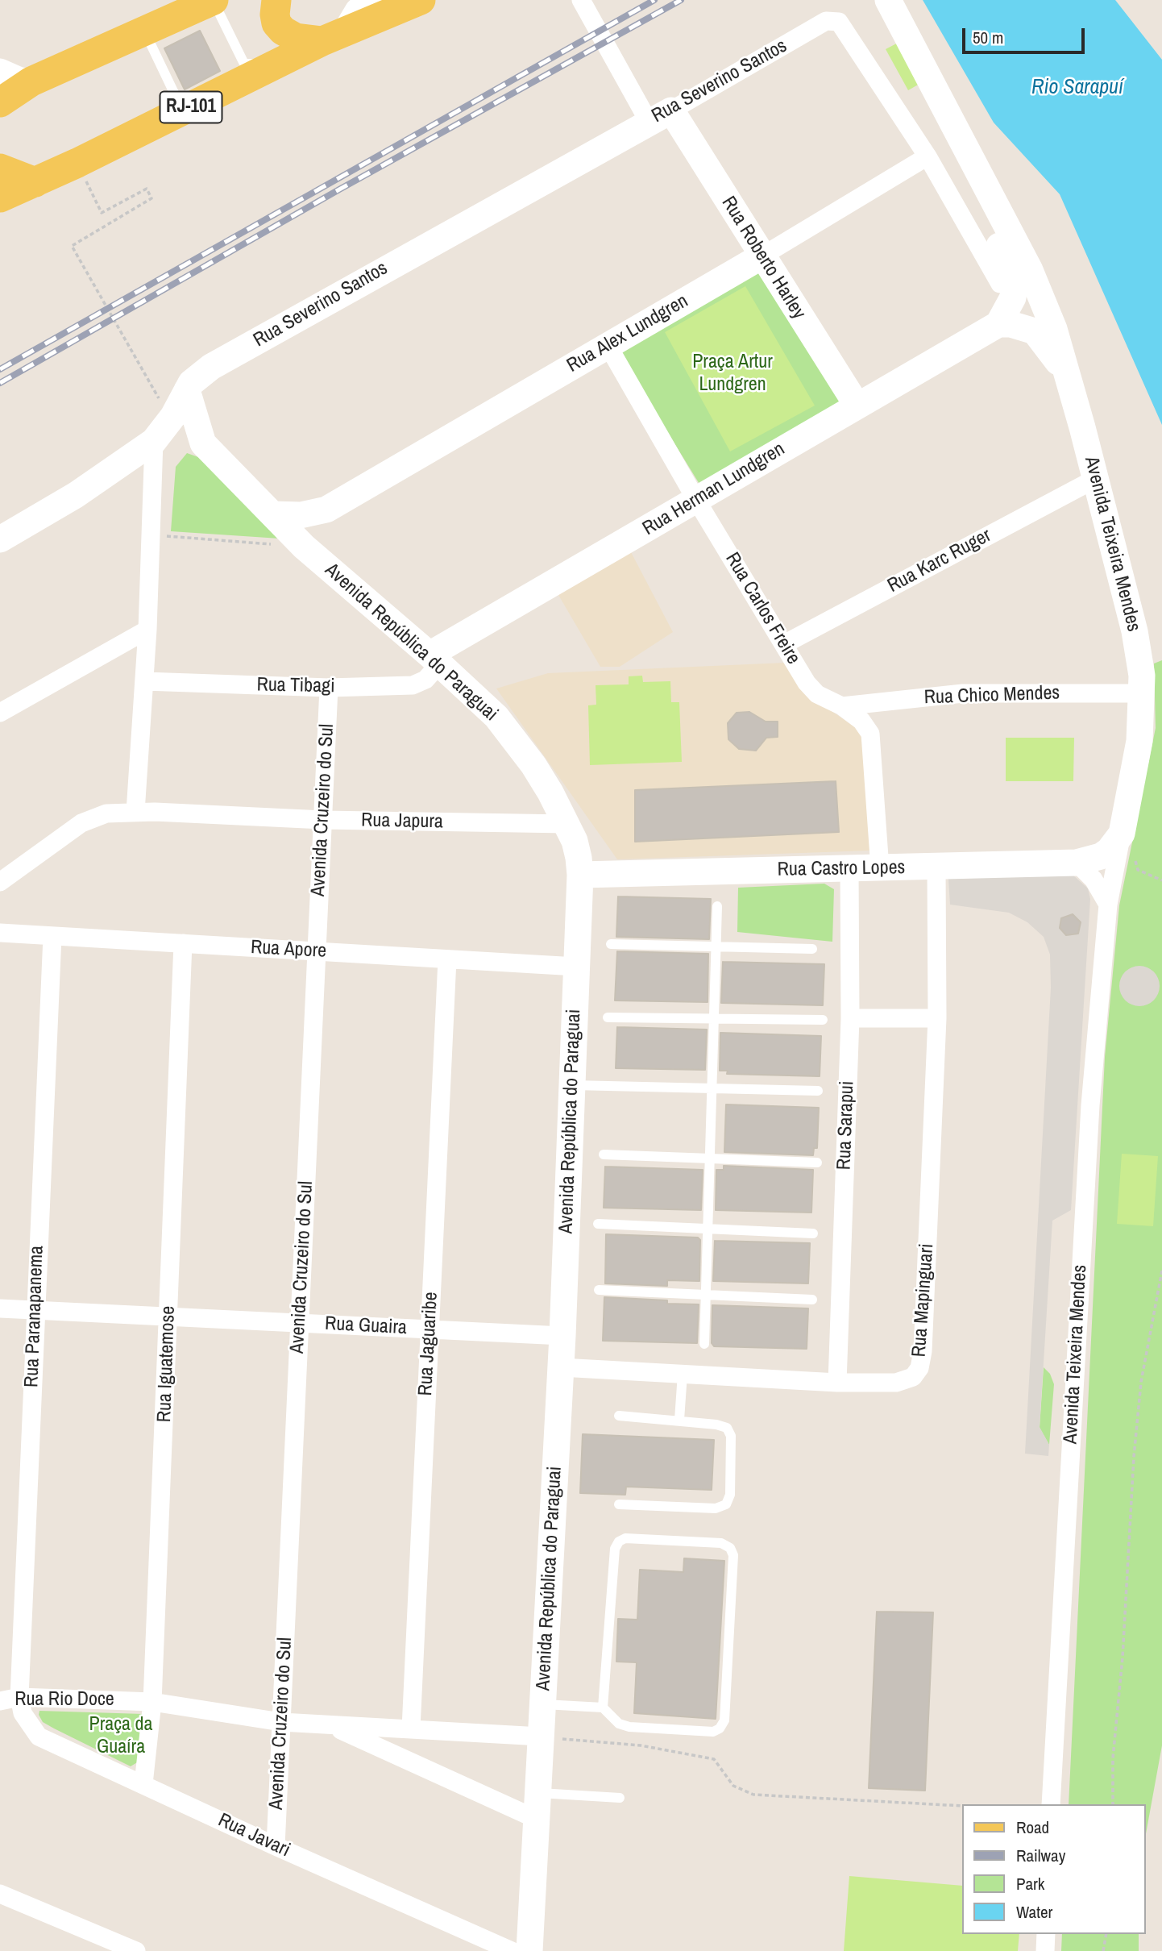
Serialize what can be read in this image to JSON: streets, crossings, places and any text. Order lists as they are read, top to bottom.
{
  "streets": {
    "main road": [
      "Rua Severino Santos",
      "RJ-101",
      "Rua Roberto Harley",
      "Rua Alex Lundgren",
      "Rua Herman Lundgren",
      "Avenida Teixeira Mendes",
      "Avenida República do Paraguai",
      "Rua Castro Lopes"
    ],
    "street": [
      "Rua Karc Ruger",
      "Rua Carlos Freire",
      "Rua Tibagi",
      "Rua Chico Mendes",
      "Avenida Cruzeiro do Sul",
      "Rua Japura",
      "Rua Apore",
      "Rua Sarapui",
      "Rua Mapinguari",
      "Rua Paranapanema",
      "Rua Guaira",
      "Rua Jaguaribe",
      "Rua Iguatemose",
      "Rua Rio Doce",
      "Rua Javari"
    ]
  },
  "crossings": [
    ["Rua Severino Santos", "Rua Roberto Harley"],
    ["Rua Severino Santos", "Rua Alex Lundgren"],
    ["Rua Severino Santos", "Avenida República do Paraguai"],
    ["Rua Roberto Harley", "Rua Alex Lundgren"],
    ["Rua Roberto Harley", "Rua Herman Lundgren"],
    ["Rua Alex Lundgren", "Rua Carlos Freire"],
    ["Rua Alex Lundgren", "Avenida República do Paraguai"],
    ["Rua Herman Lundgren", "Rua Carlos Freire"],
    ["Rua Herman Lundgren", "Avenida República do Paraguai"],
    ["Rua Herman Lundgren", "Rua Tibagi"],
    ["Avenida Teixeira Mendes", "Rua Karc Ruger"],
    ["Avenida Teixeira Mendes", "Rua Chico Mendes"],
    ["Rua Karc Ruger", "Rua Carlos Freire"],
    ["Rua Carlos Freire", "Rua Chico Mendes"],
    ["Rua Carlos Freire", "Rua Castro Lopes"],
    ["Avenida República do Paraguai", "Rua Tibagi"],
    ["Avenida República do Paraguai", "Rua Japura"],
    ["Avenida República do Paraguai", "Rua Castro Lopes"],
    ["Avenida República do Paraguai", "Rua Apore"],
    ["Avenida República do Paraguai", "Rua Mapinguari"],
    ["Avenida República do Paraguai", "Rua Guaira"],
    ["Avenida República do Paraguai", "Rua Rio Doce"],
    ["Rua Tibagi", "Avenida Cruzeiro do Sul"],
    ["Avenida Cruzeiro do Sul", "Rua Japura"],
    ["Avenida Cruzeiro do Sul", "Rua Apore"],
    ["Avenida Cruzeiro do Sul", "Rua Guaira"],
    ["Avenida Cruzeiro do Sul", "Rua Rio Doce"],
    ["Avenida Cruzeiro do Sul", "Rua Javari"],
    ["Rua Castro Lopes", "Rua Sarapui"],
    ["Rua Castro Lopes", "Rua Mapinguari"],
    ["Rua Apore", "Rua Paranapanema"],
    ["Rua Apore", "Rua Jaguaribe"],
    ["Rua Apore", "Rua Iguatemose"],
    ["Rua Sarapui", "Rua Mapinguari"],
    ["Rua Paranapanema", "Rua Guaira"],
    ["Rua Paranapanema", "Rua Rio Doce"],
    ["Rua Paranapanema", "Rua Javari"],
    ["Rua Guaira", "Rua Jaguaribe"],
    ["Rua Guaira", "Rua Iguatemose"],
    ["Rua Jaguaribe", "Rua Rio Doce"],
    ["Rua Iguatemose", "Rua Rio Doce"],
    ["Rua Iguatemose", "Rua Javari"],
    ["Rua Rio Doce", "Rua Javari"]
  ],
  "water": ["Rio Sarapuí"],
  "parks": ["Praça Artur Lundgren", "Praça da Guaíra"],
  "legend": [
    "Road",
    "Railway",
    "Park",
    "Water"
  ],
  "scale_bar": "50 m"
}
